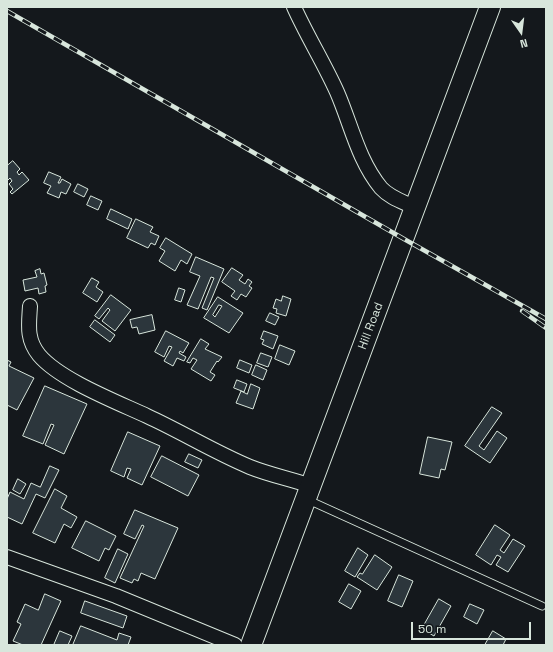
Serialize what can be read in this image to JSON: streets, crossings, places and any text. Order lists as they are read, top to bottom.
{
  "streets": {
    "main road": ["Hill Road"]
  },
  "scale_bar": "50 m",
  "north": "bottom"
}
